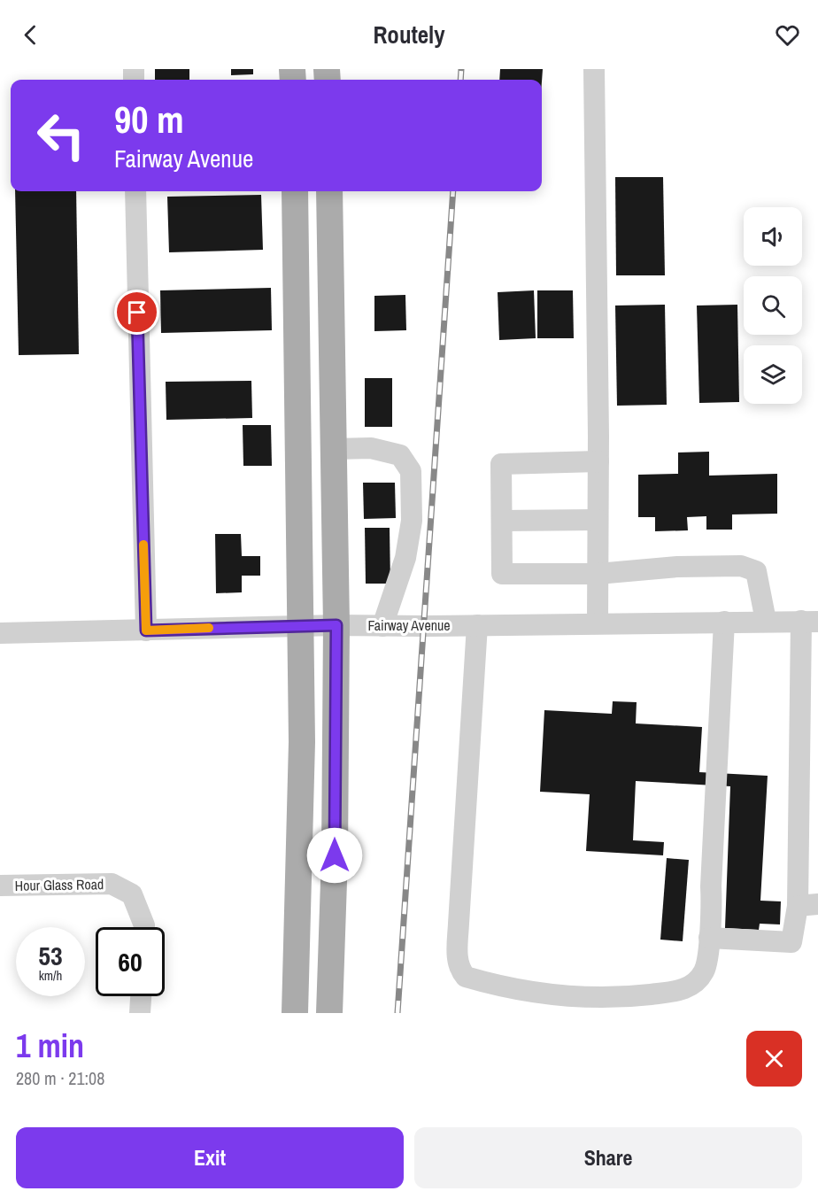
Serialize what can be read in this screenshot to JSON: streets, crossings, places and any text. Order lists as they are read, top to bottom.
{
  "streets": {
    "street": ["Fairway Avenue", "Hour Glass Road"]
  },
  "page": {
    "header": "Routely",
    "turn": ["90 m", "Fairway Avenue"],
    "speed": "53 km/h",
    "limit": "60",
    "heading": ["1 min", "280 m · 21:08"],
    "buttons": ["Exit", "Share"]
  }
}
